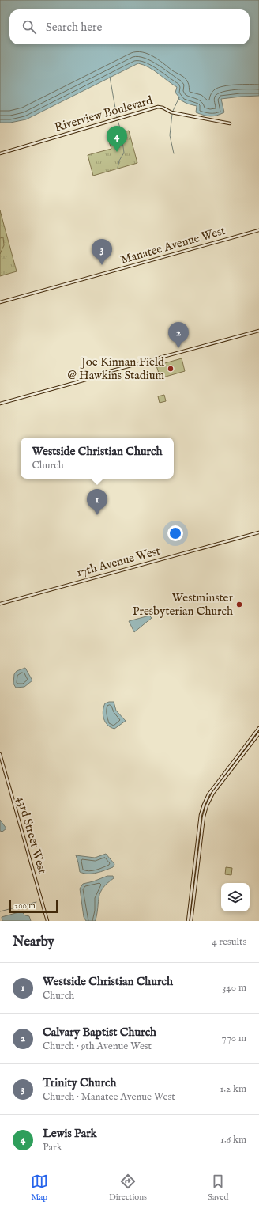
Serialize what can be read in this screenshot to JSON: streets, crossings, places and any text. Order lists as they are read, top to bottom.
{
  "streets": {
    "street": [
      "Riverview Boulevard",
      "Manatee Avenue West",
      "17th Avenue West",
      "43rd Street West"
    ]
  },
  "places": ["Joe Kinnan Field @ Hawkins Stadium", "Westminster Presbyterian Church"],
  "scale_bar": "200 m",
  "page": {
    "search": "Search here",
    "pins": [
      "4",
      "3",
      "2",
      "1"
    ],
    "popup": ["Westside Christian Church", "Church"],
    "scale": "200 m",
    "heading": ["Nearby", "4 results"],
    "list": [
      {
        "mark": "1",
        "name": "Westside Christian Church",
        "note": "Church",
        "value": "340 m"
      },
      {
        "mark": "2",
        "name": "Calvary Baptist Church",
        "note": "Church · 9th Avenue West",
        "value": "770 m"
      },
      {
        "mark": "3",
        "name": "Trinity Church",
        "note": "Church · Manatee Avenue West",
        "value": "1.2 km"
      },
      {
        "mark": "4",
        "name": "Lewis Park",
        "note": "Park",
        "value": "1.6 km"
      }
    ],
    "nav": ["Map", "Directions", "Saved"]
  }
}
